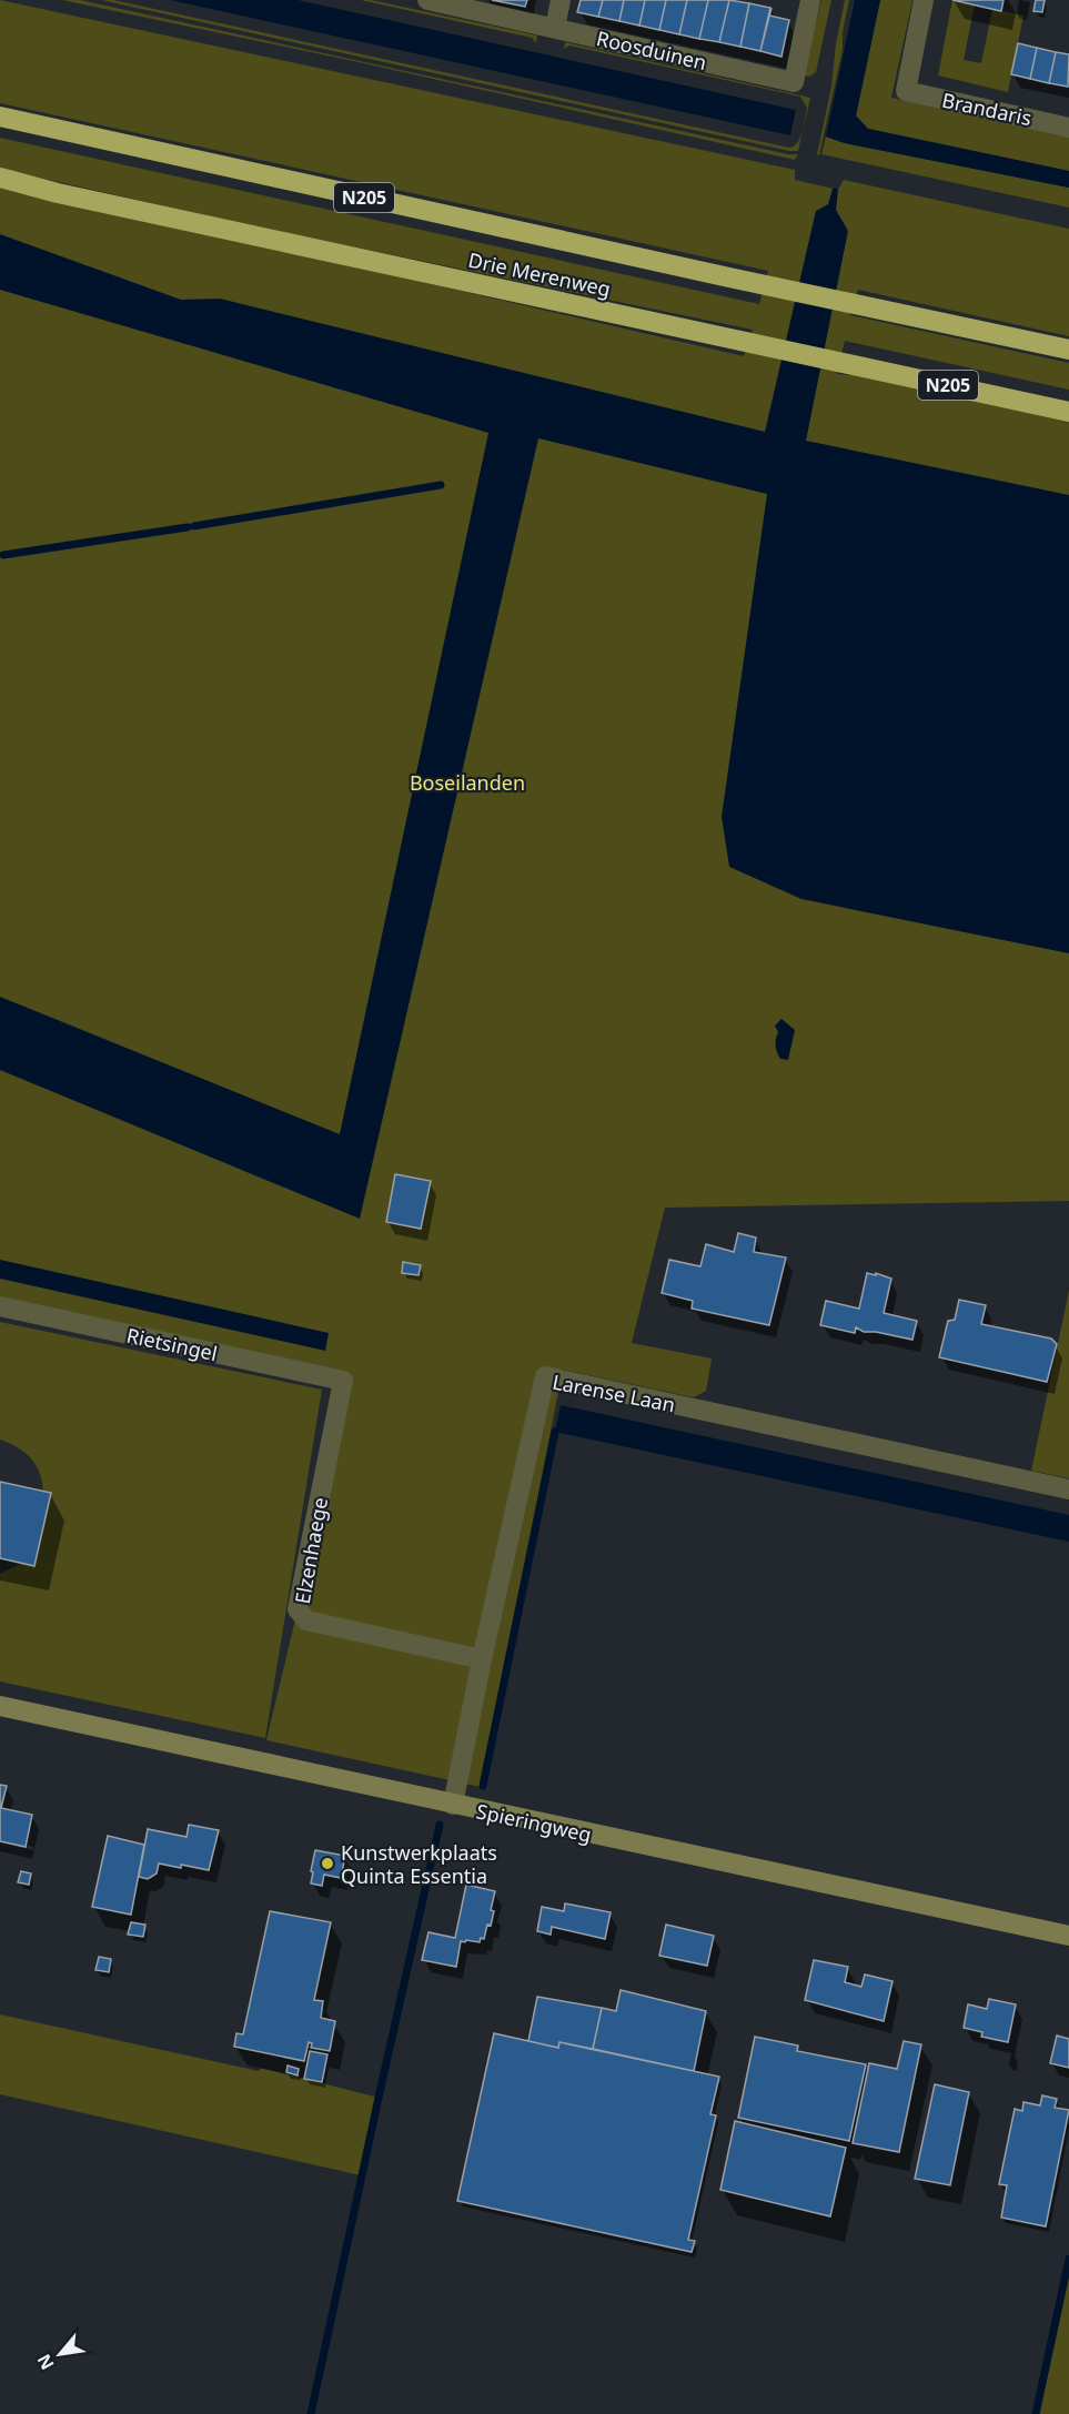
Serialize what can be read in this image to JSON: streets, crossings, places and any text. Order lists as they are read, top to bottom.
{
  "streets": {
    "highway": ["N205", "Drie Merenweg"],
    "street": [
      "Roosduinen",
      "Brandaris",
      "Rietsingel",
      "Larense Laan",
      "Elzenhaege",
      "Spieringweg"
    ]
  },
  "crossings": [
    ["Rietsingel", "Elzenhaege"],
    ["Larense Laan", "Elzenhaege"],
    ["Larense Laan", "Spieringweg"]
  ],
  "parks": ["Boseilanden"],
  "places": ["Kunstwerkplaats Quinta Essentia"],
  "north": "bottom left"
}
